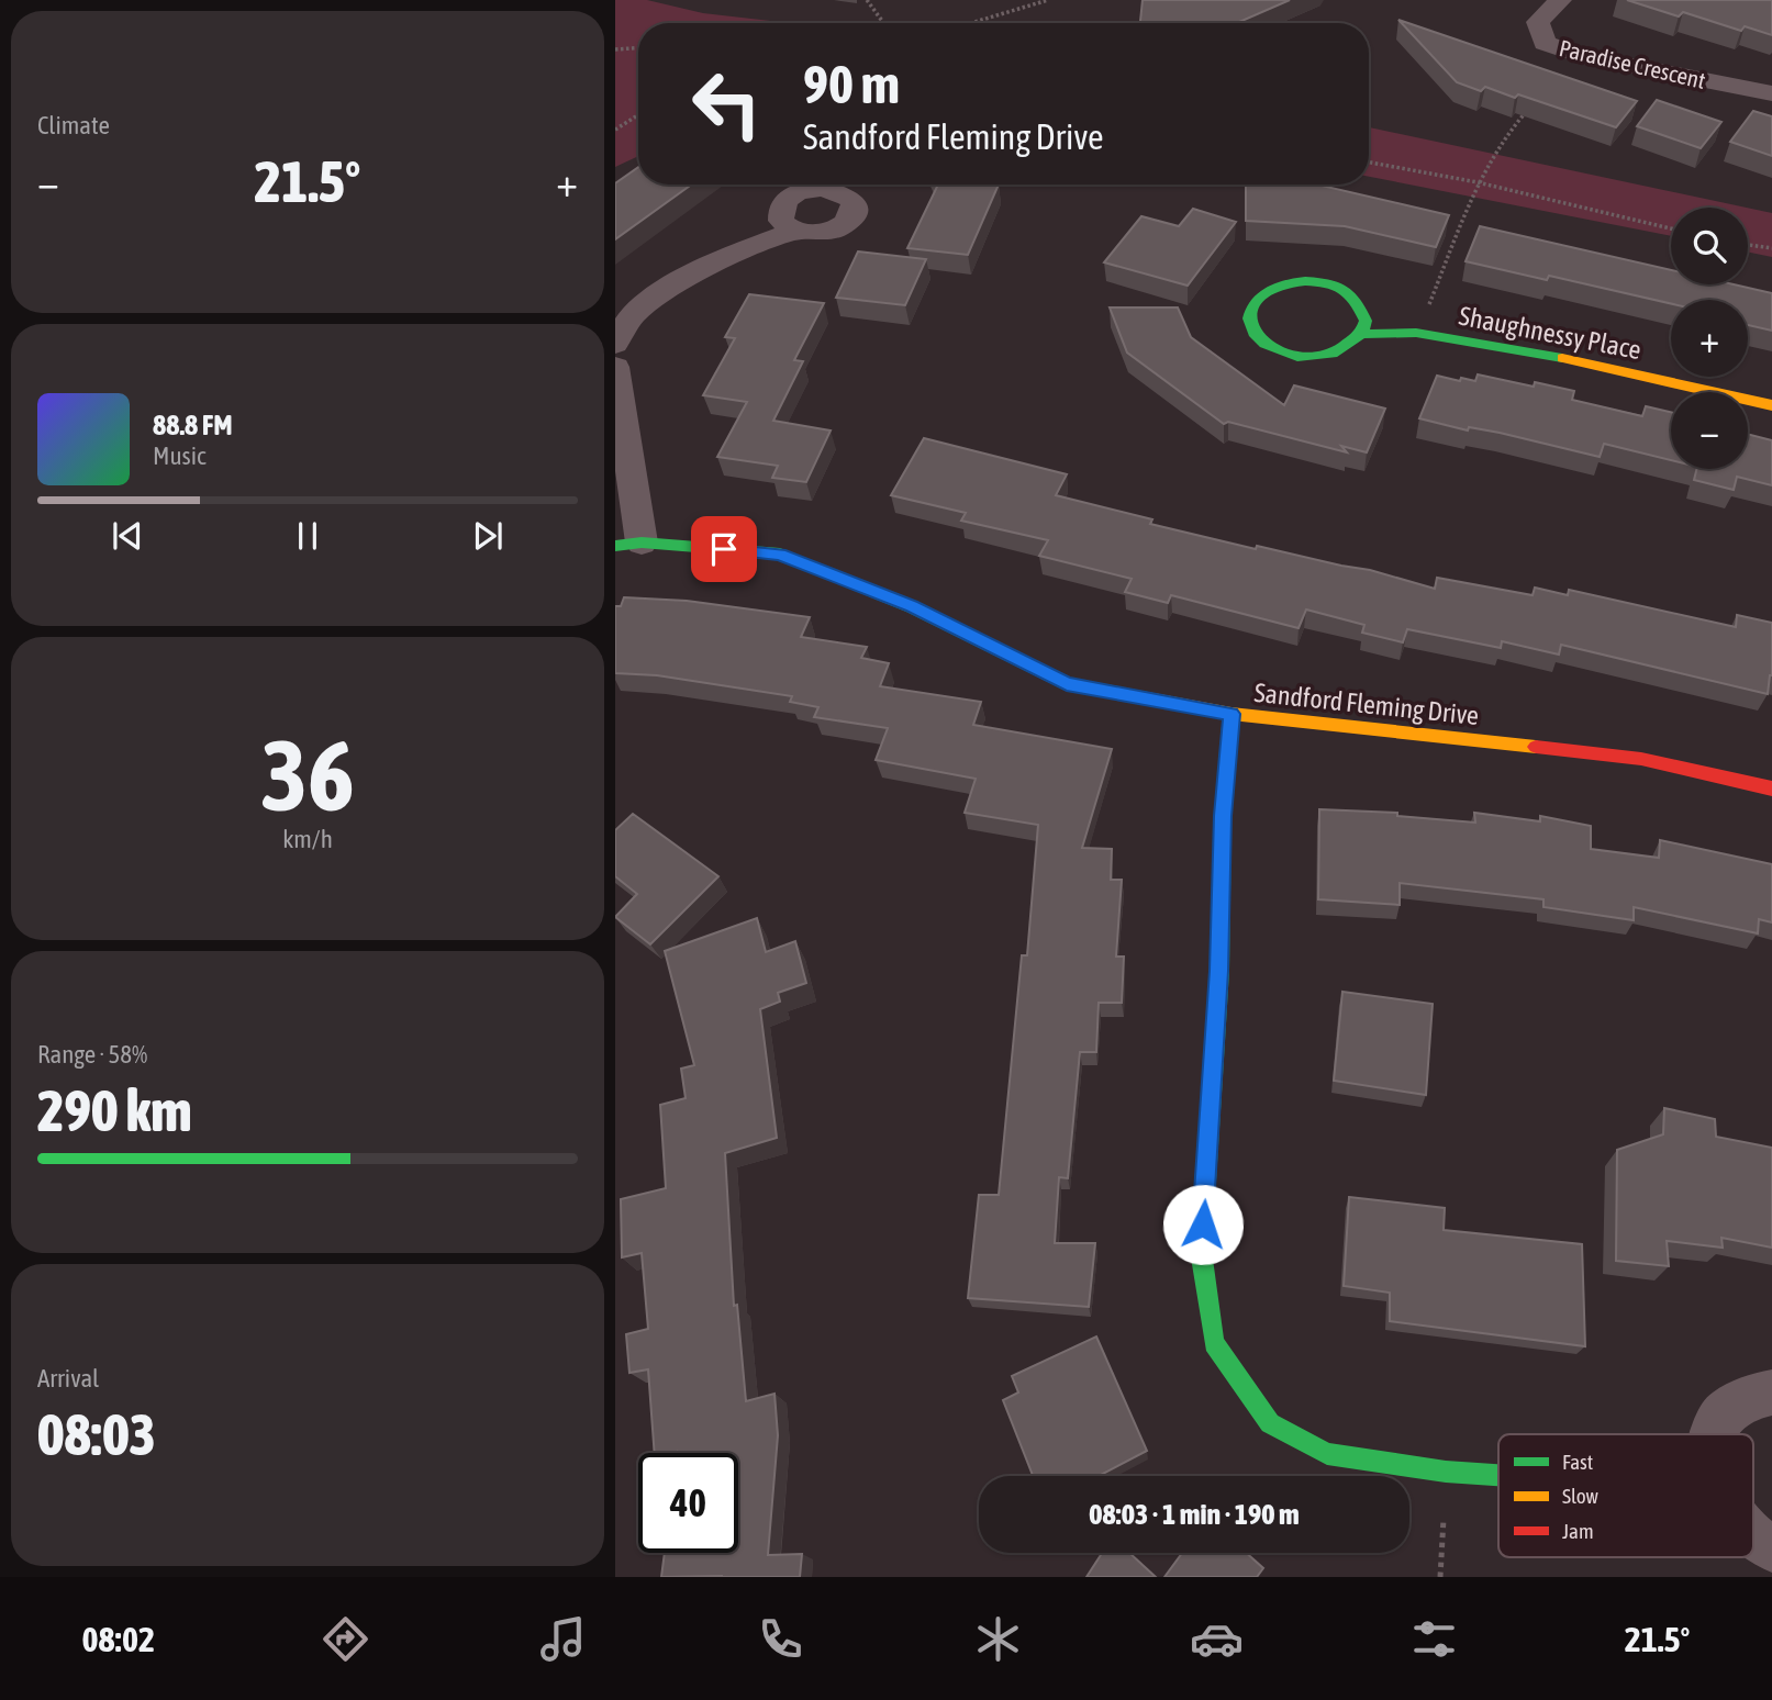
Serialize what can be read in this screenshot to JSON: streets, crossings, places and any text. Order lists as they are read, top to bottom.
{
  "streets": {
    "street": ["Paradise Crescent", "Shaughnessy Place", "Sandford Fleming Drive"]
  },
  "legend": ["Fast", "Slow", "Jam"],
  "page": {
    "tile": [
      "Climate",
      ["36", "km/h"],
      ["Range · 58%", "290 km"],
      ["Arrival", "08:03"]
    ],
    "turn": ["90 m", "Sandford Fleming Drive"],
    "heat": ["−", "21.5°", "+"],
    "map_buttons": ["+", "−"],
    "song": ["88.8 FM", "Music"],
    "limit": "40",
    "trip": "08:03 · 1 min · 190 m",
    "tabs": ["08:02", "21.5°"]
  }
}
